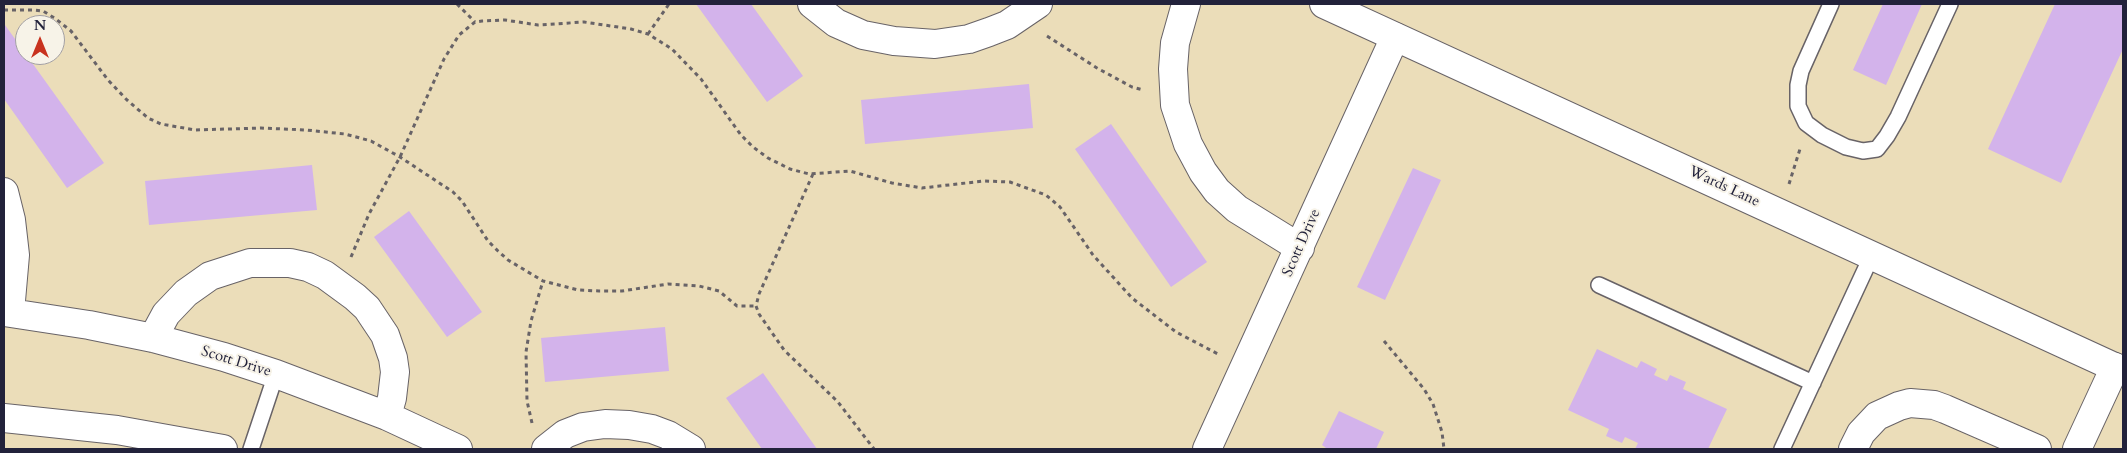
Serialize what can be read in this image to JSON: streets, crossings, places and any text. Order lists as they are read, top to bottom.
{
  "streets": {
    "street": ["Wards Lane", "Scott Drive"]
  },
  "crossings": [
    ["Wards Lane", "Scott Drive"]
  ],
  "north": "top"
}
